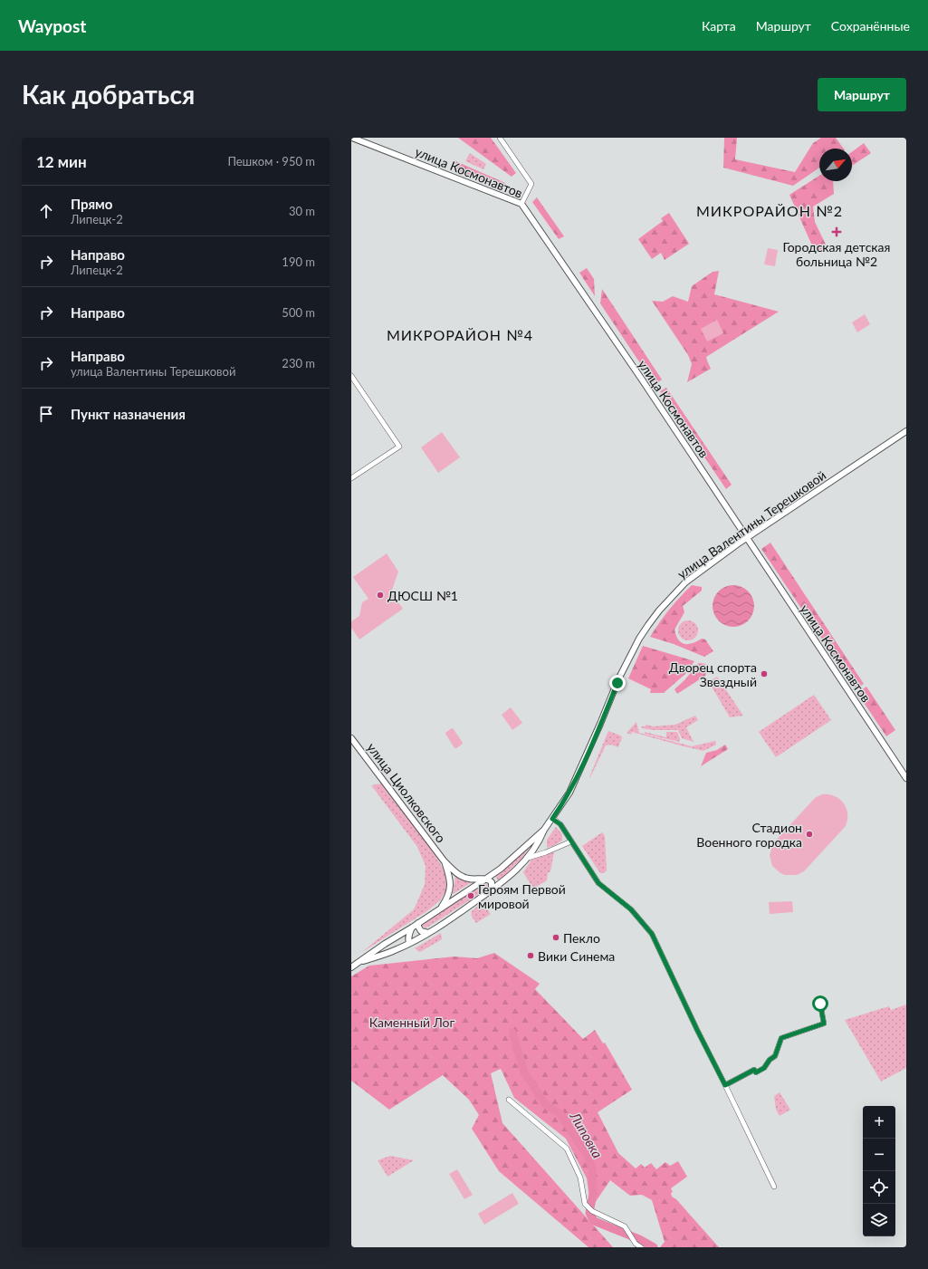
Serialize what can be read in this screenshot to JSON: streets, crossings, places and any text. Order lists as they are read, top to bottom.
{
  "streets": {
    "main road": ["улица Космонавтов", "улица Валентины Терешковой", "улица Циолковского"]
  },
  "crossings": [
    ["улица Космонавтов", "улица Валентины Терешковой"]
  ],
  "districts": ["МИКРОРАЙОН №2", "МИКРОРАЙОН №4"],
  "water": ["Липовка"],
  "parks": ["Каменный Лог"],
  "places": {
    "health": ["Городская детская больница №2"],
    "other": [
      "ДЮСШ №1",
      "Дворец спорта Звездный",
      "Стадион Военного городка",
      "Героям Первой мировой",
      "Пекло",
      "Вики Синема"
    ]
  },
  "north": "top right",
  "page": {
    "header": "Waypost",
    "nav": ["Карта", "Маршрут", "Сохранённые"],
    "buttons": "Маршрут",
    "title": "Как добраться",
    "heading": ["12 мин", "Пешком · 950 m"],
    "list": [
      ["Прямо", "Липецк-2", "30 m"],
      ["Направо", "Липецк-2", "190 m"],
      ["Направо", "500 m"],
      ["Направо", "улица Валентины Терешковой", "230 m"],
      "Пункт назначения"
    ],
    "map_buttons": ["+", "−"]
  }
}
